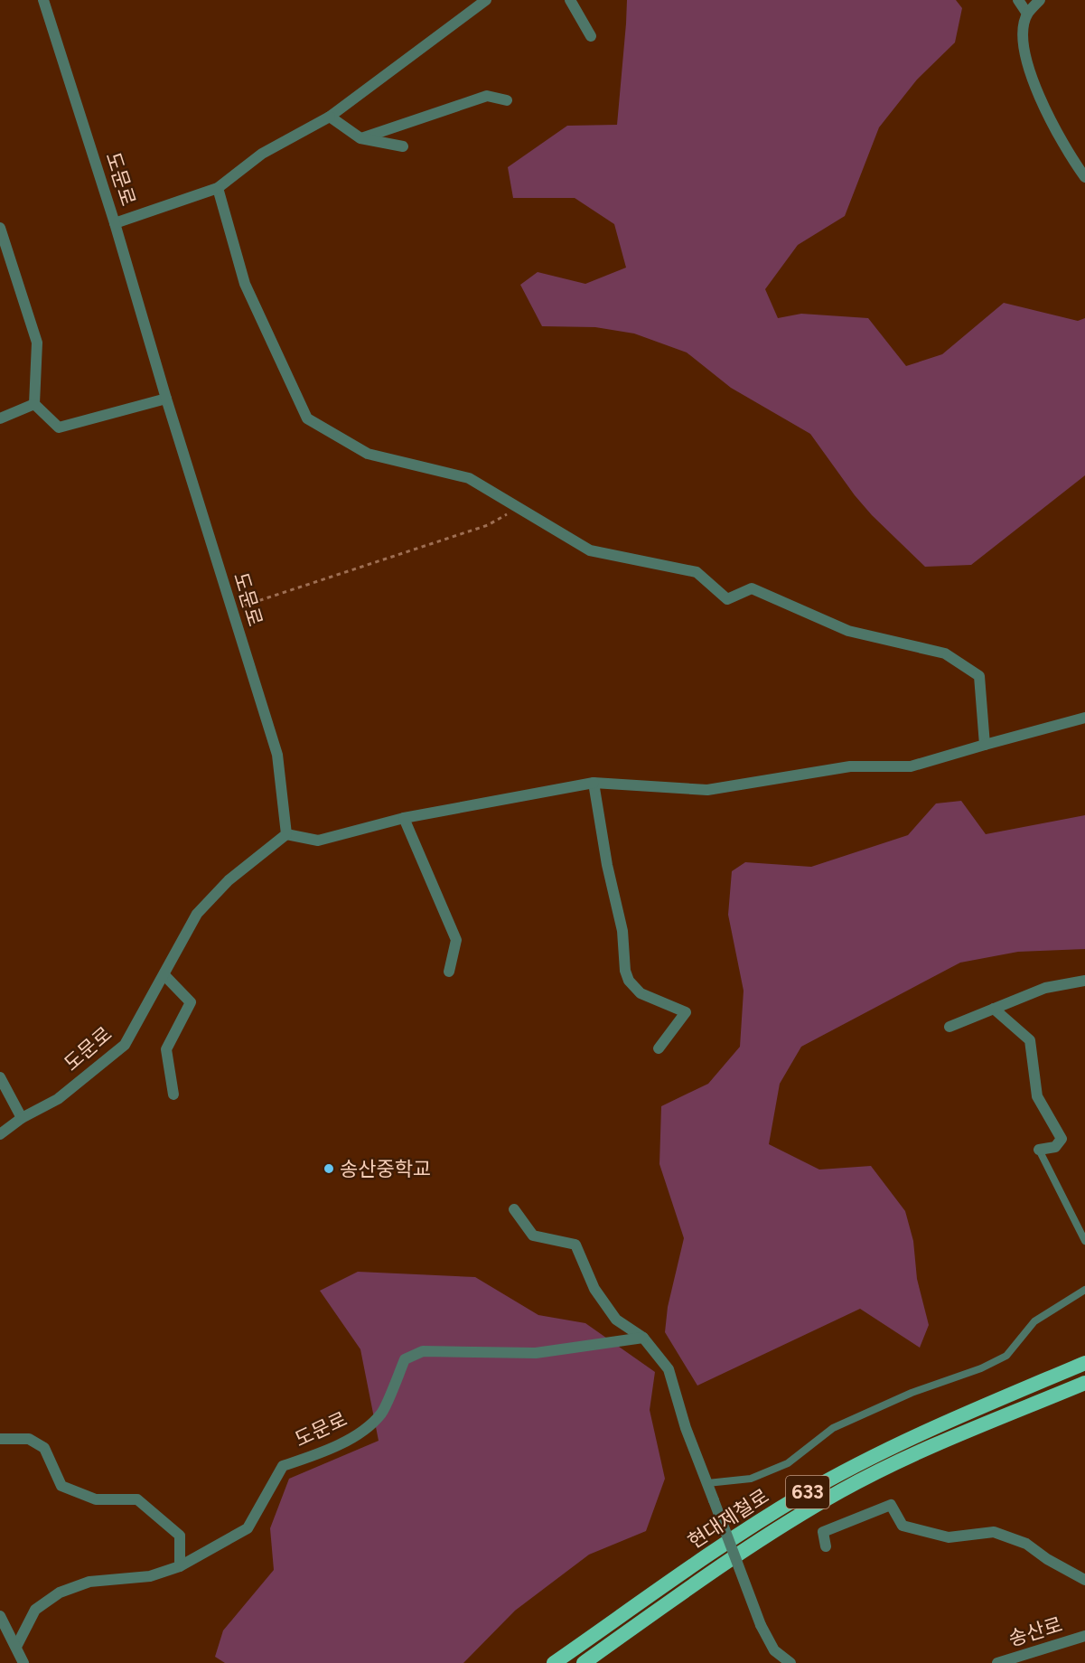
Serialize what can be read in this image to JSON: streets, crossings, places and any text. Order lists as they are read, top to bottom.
{
  "streets": {
    "highway": ["633", "현대제철로"],
    "street": ["도문로", "송산로"]
  },
  "places": ["송산중학교"]
}
